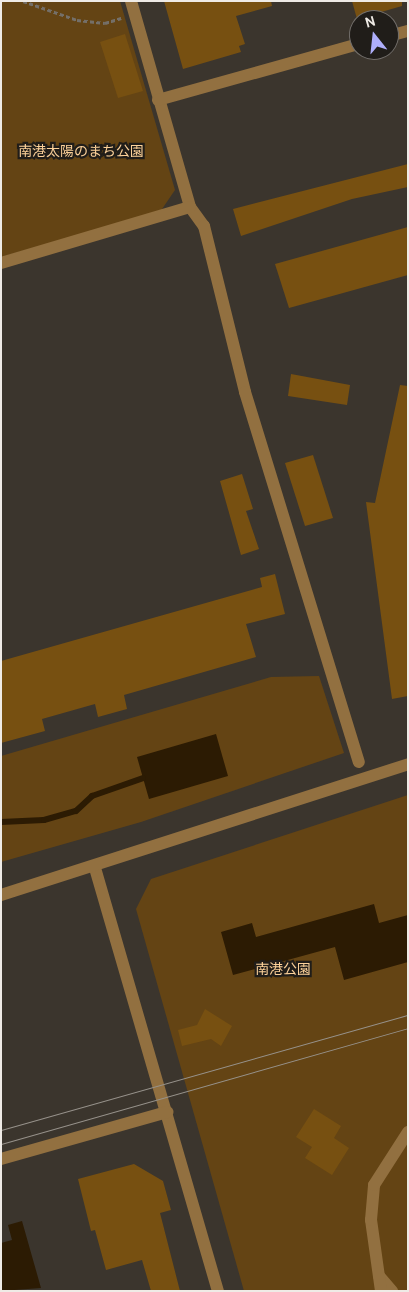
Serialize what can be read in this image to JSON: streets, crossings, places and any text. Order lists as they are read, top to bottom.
{
  "parks": ["南港太陽のまち公園", "南港公園"],
  "north": "top"
}
